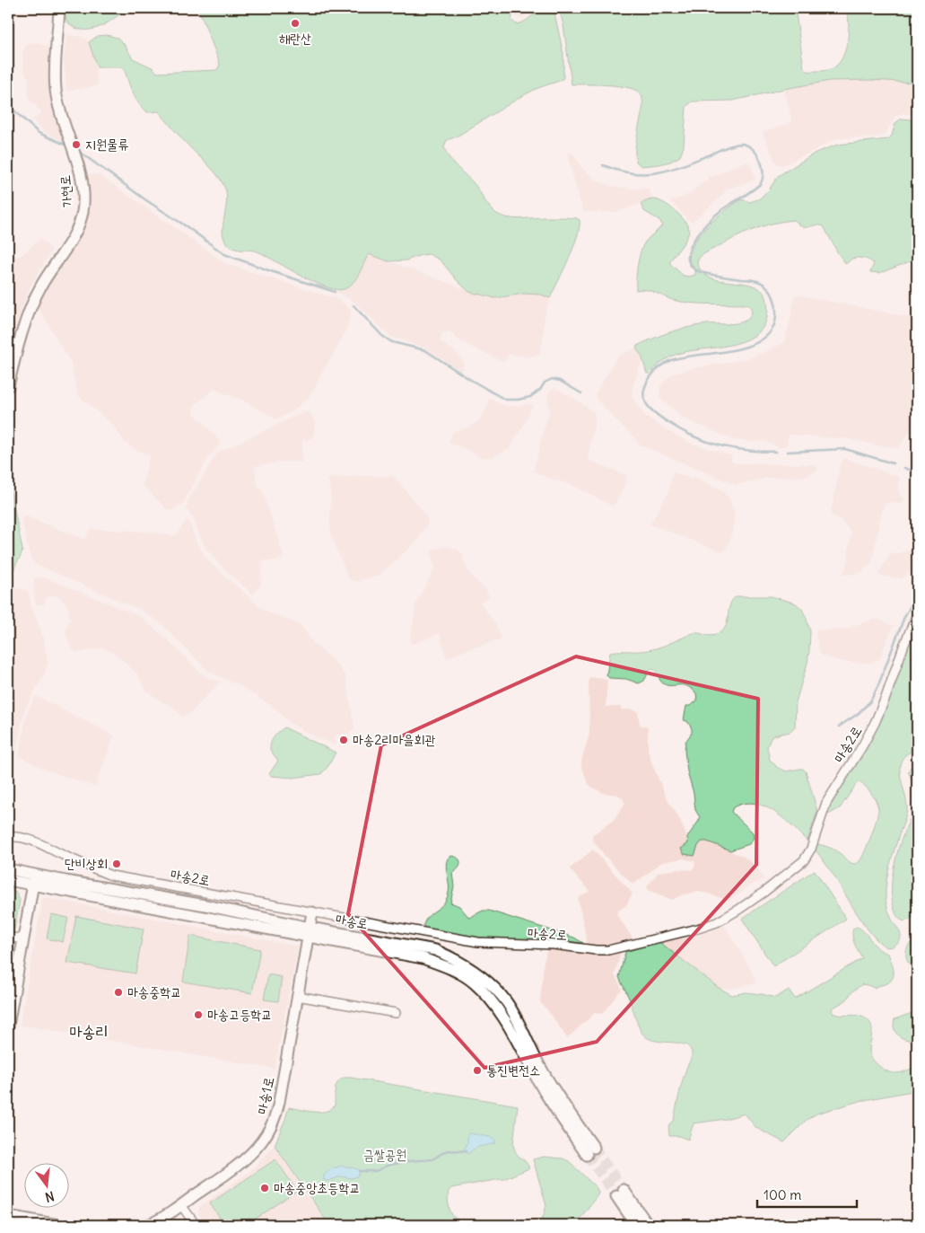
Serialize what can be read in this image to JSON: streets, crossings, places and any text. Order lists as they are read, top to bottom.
{
  "streets": {
    "street": [
      "가현로",
      "마송2로",
      "마송로",
      "마송1로"
    ]
  },
  "crossings": [
    ["마송2로", "마송1로"],
    ["마송로", "마송1로"]
  ],
  "districts": ["마송리"],
  "parks": ["금쌀공원"],
  "places": [
    "해란산",
    "지원물류",
    "마송2리마을회관",
    "단비상회",
    "마송중학교",
    "마송고등학교",
    "통진변전소",
    "마송중앙초등학교"
  ],
  "scale_bar": "100 m",
  "north": "bottom"
}
